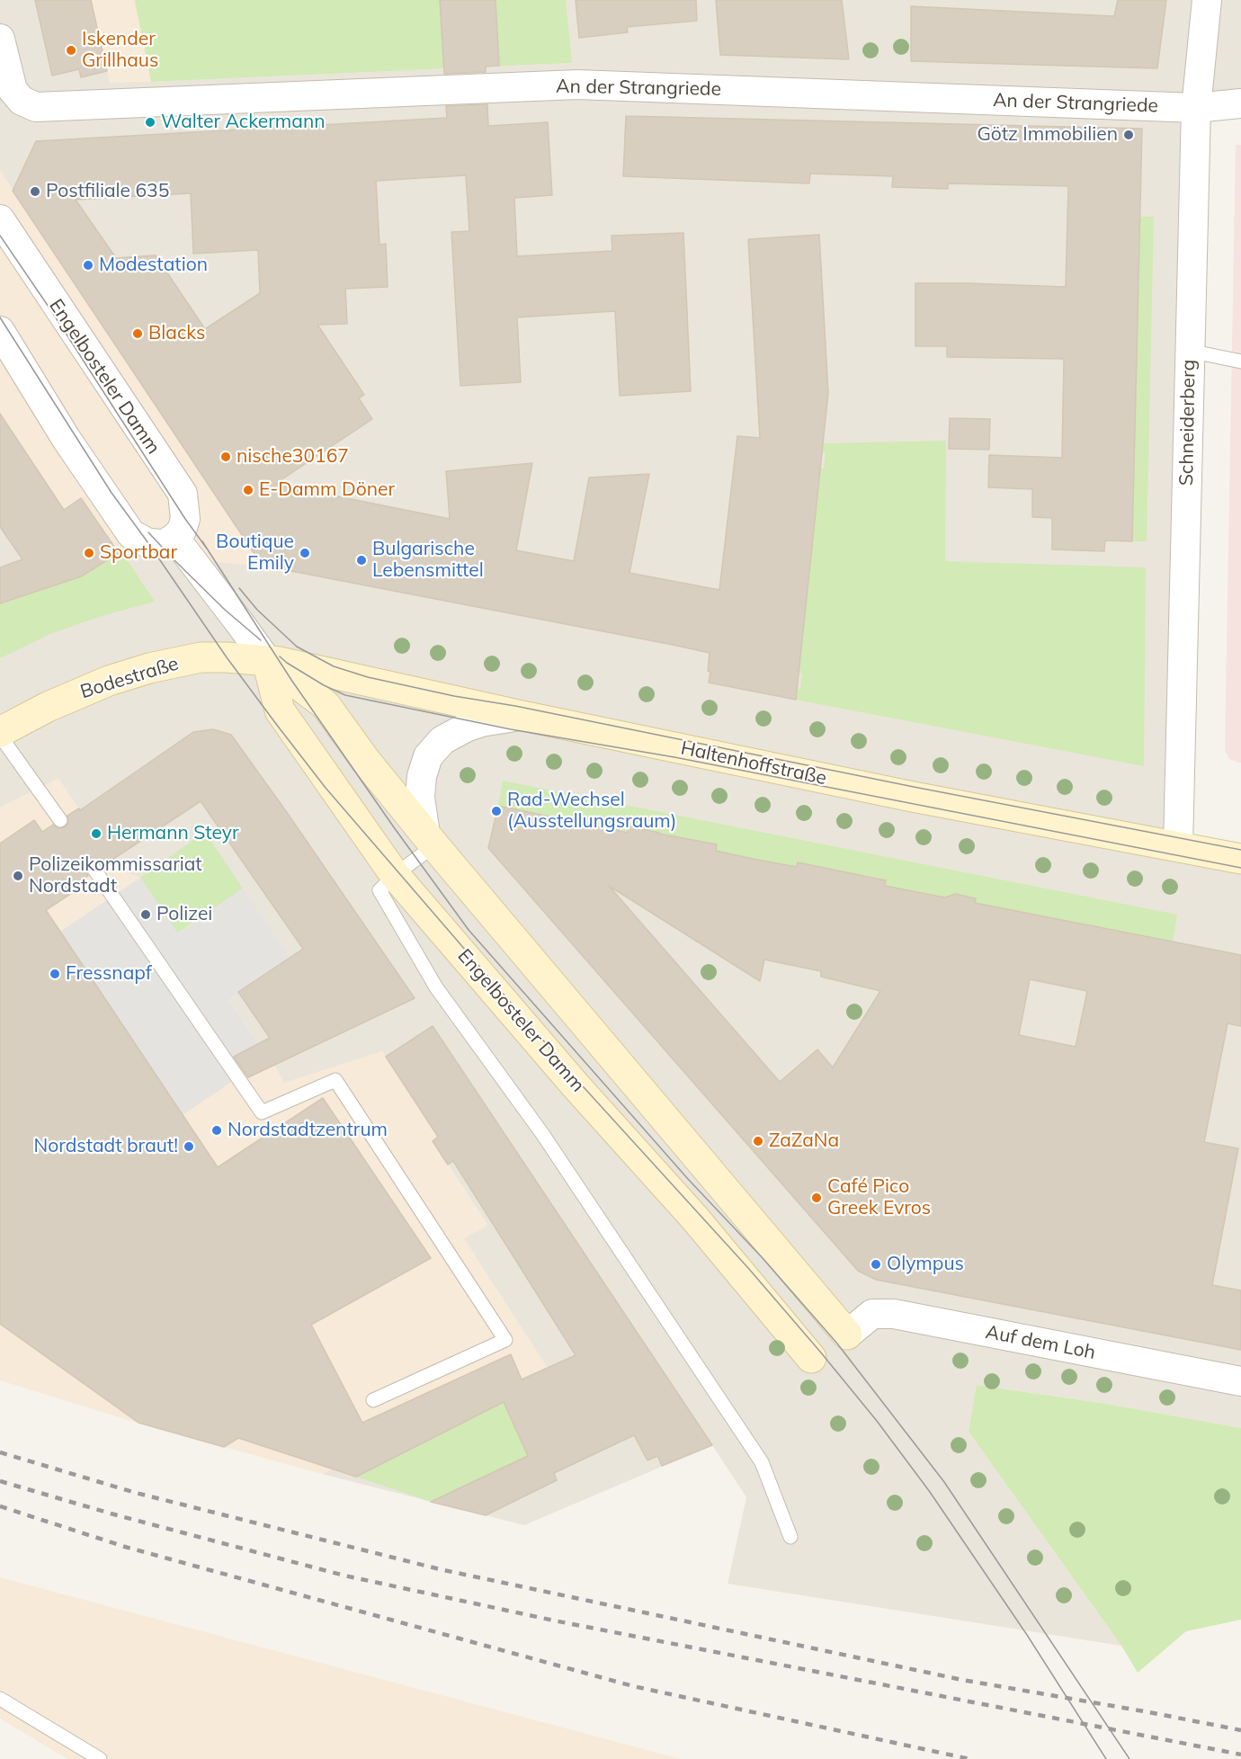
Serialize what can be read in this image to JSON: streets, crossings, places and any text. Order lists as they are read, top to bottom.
{
  "streets": {
    "main road": ["Engelbosteler Damm", "Bodestraße", "Haltenhoffstraße"],
    "street": ["An der Strangriede", "Schneiderberg", "Auf dem Loh"]
  },
  "crossings": [
    ["An der Strangriede", "Schneiderberg"],
    ["Engelbosteler Damm", "Bodestraße"],
    ["Engelbosteler Damm", "Haltenhoffstraße"],
    ["Engelbosteler Damm", "Auf dem Loh"],
    ["Schneiderberg", "Haltenhoffstraße"],
    ["Bodestraße", "Haltenhoffstraße"]
  ],
  "places": [
    "Iskender Grillhaus",
    "Walter Ackermann",
    "Götz Immobilien",
    "Postfiliale 635",
    "Modestation",
    "Blacks",
    "nische30167",
    "E-Damm Döner",
    "Sportbar",
    "Boutique Emily",
    "Bulgarische Lebensmittel",
    "Rad-Wechsel (Ausstellungsraum)",
    "Hermann Steyr",
    "Polizeikommissariat Nordstadt",
    "Polizei",
    "Fressnapf",
    "Nordstadtzentrum",
    "ZaZaNa",
    "Nordstadt braut!",
    "Café Pico Greek Evros",
    "Olympus"
  ]
}
